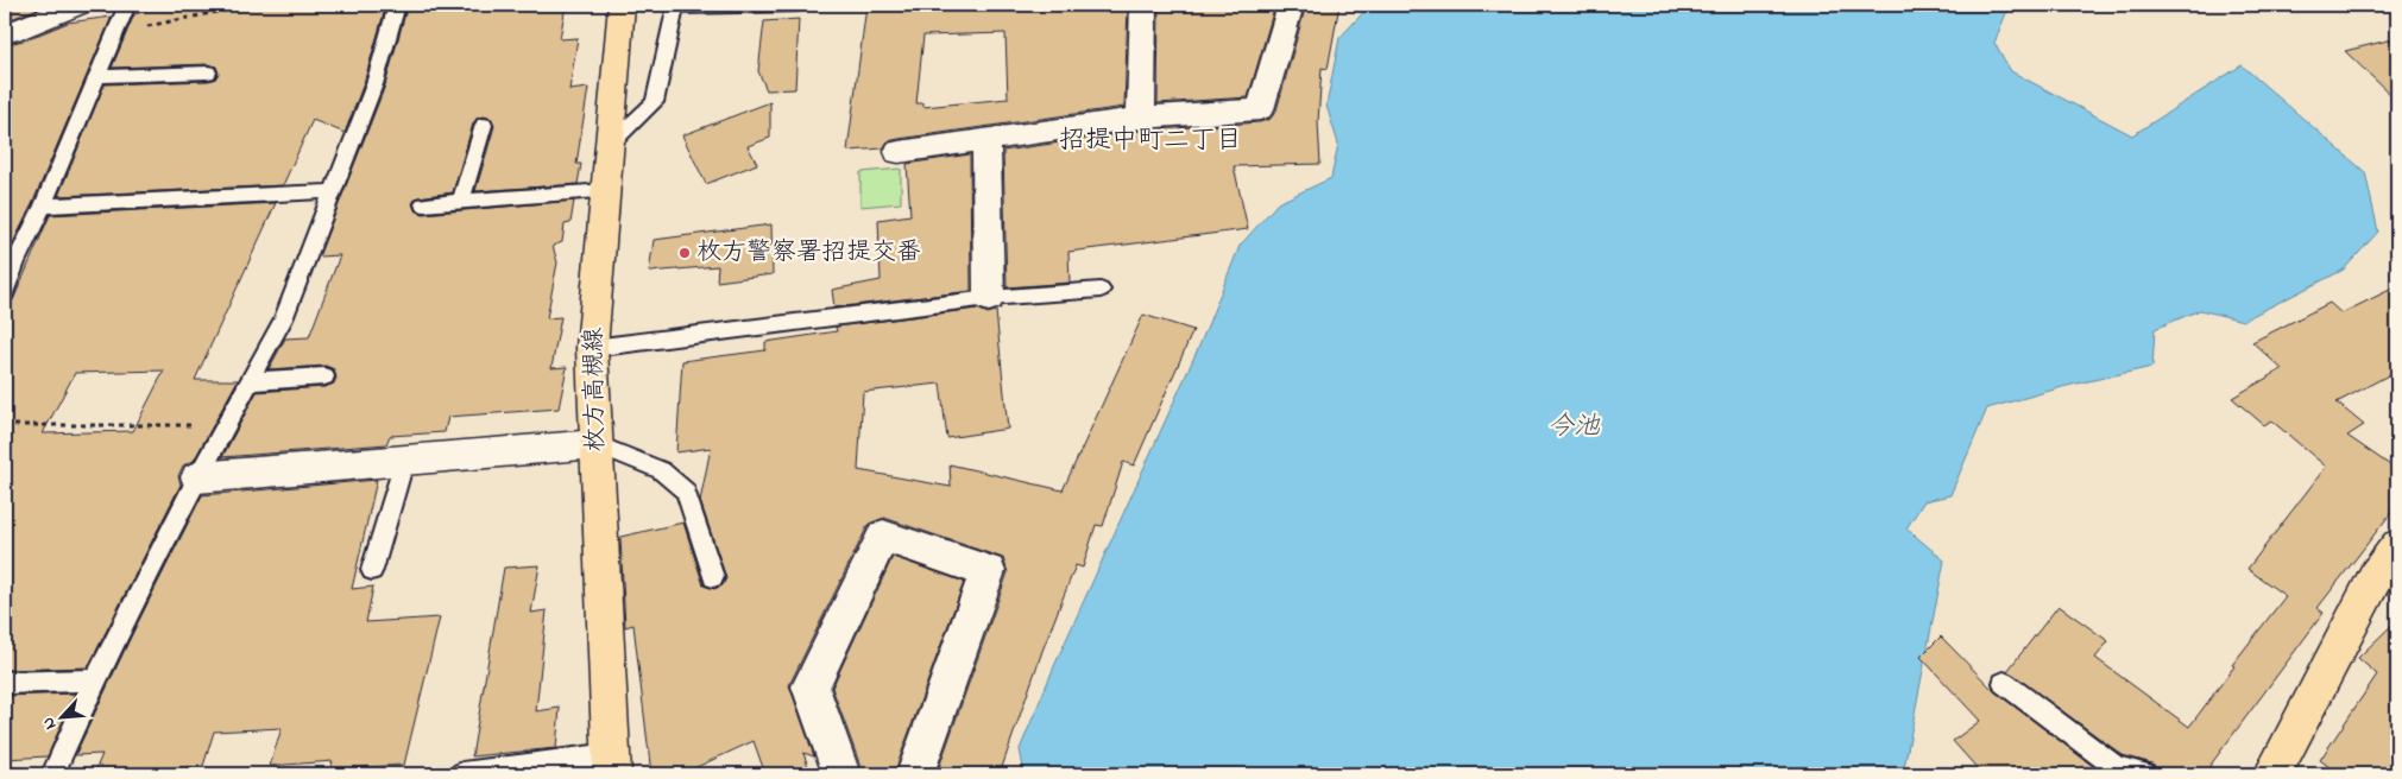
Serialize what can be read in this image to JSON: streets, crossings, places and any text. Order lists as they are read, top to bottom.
{
  "streets": {
    "main road": ["枚方高槻線"]
  },
  "districts": ["招提中町二丁目"],
  "water": ["今池"],
  "places": ["枚方警察署招提交番"],
  "north": "bottom left"
}
